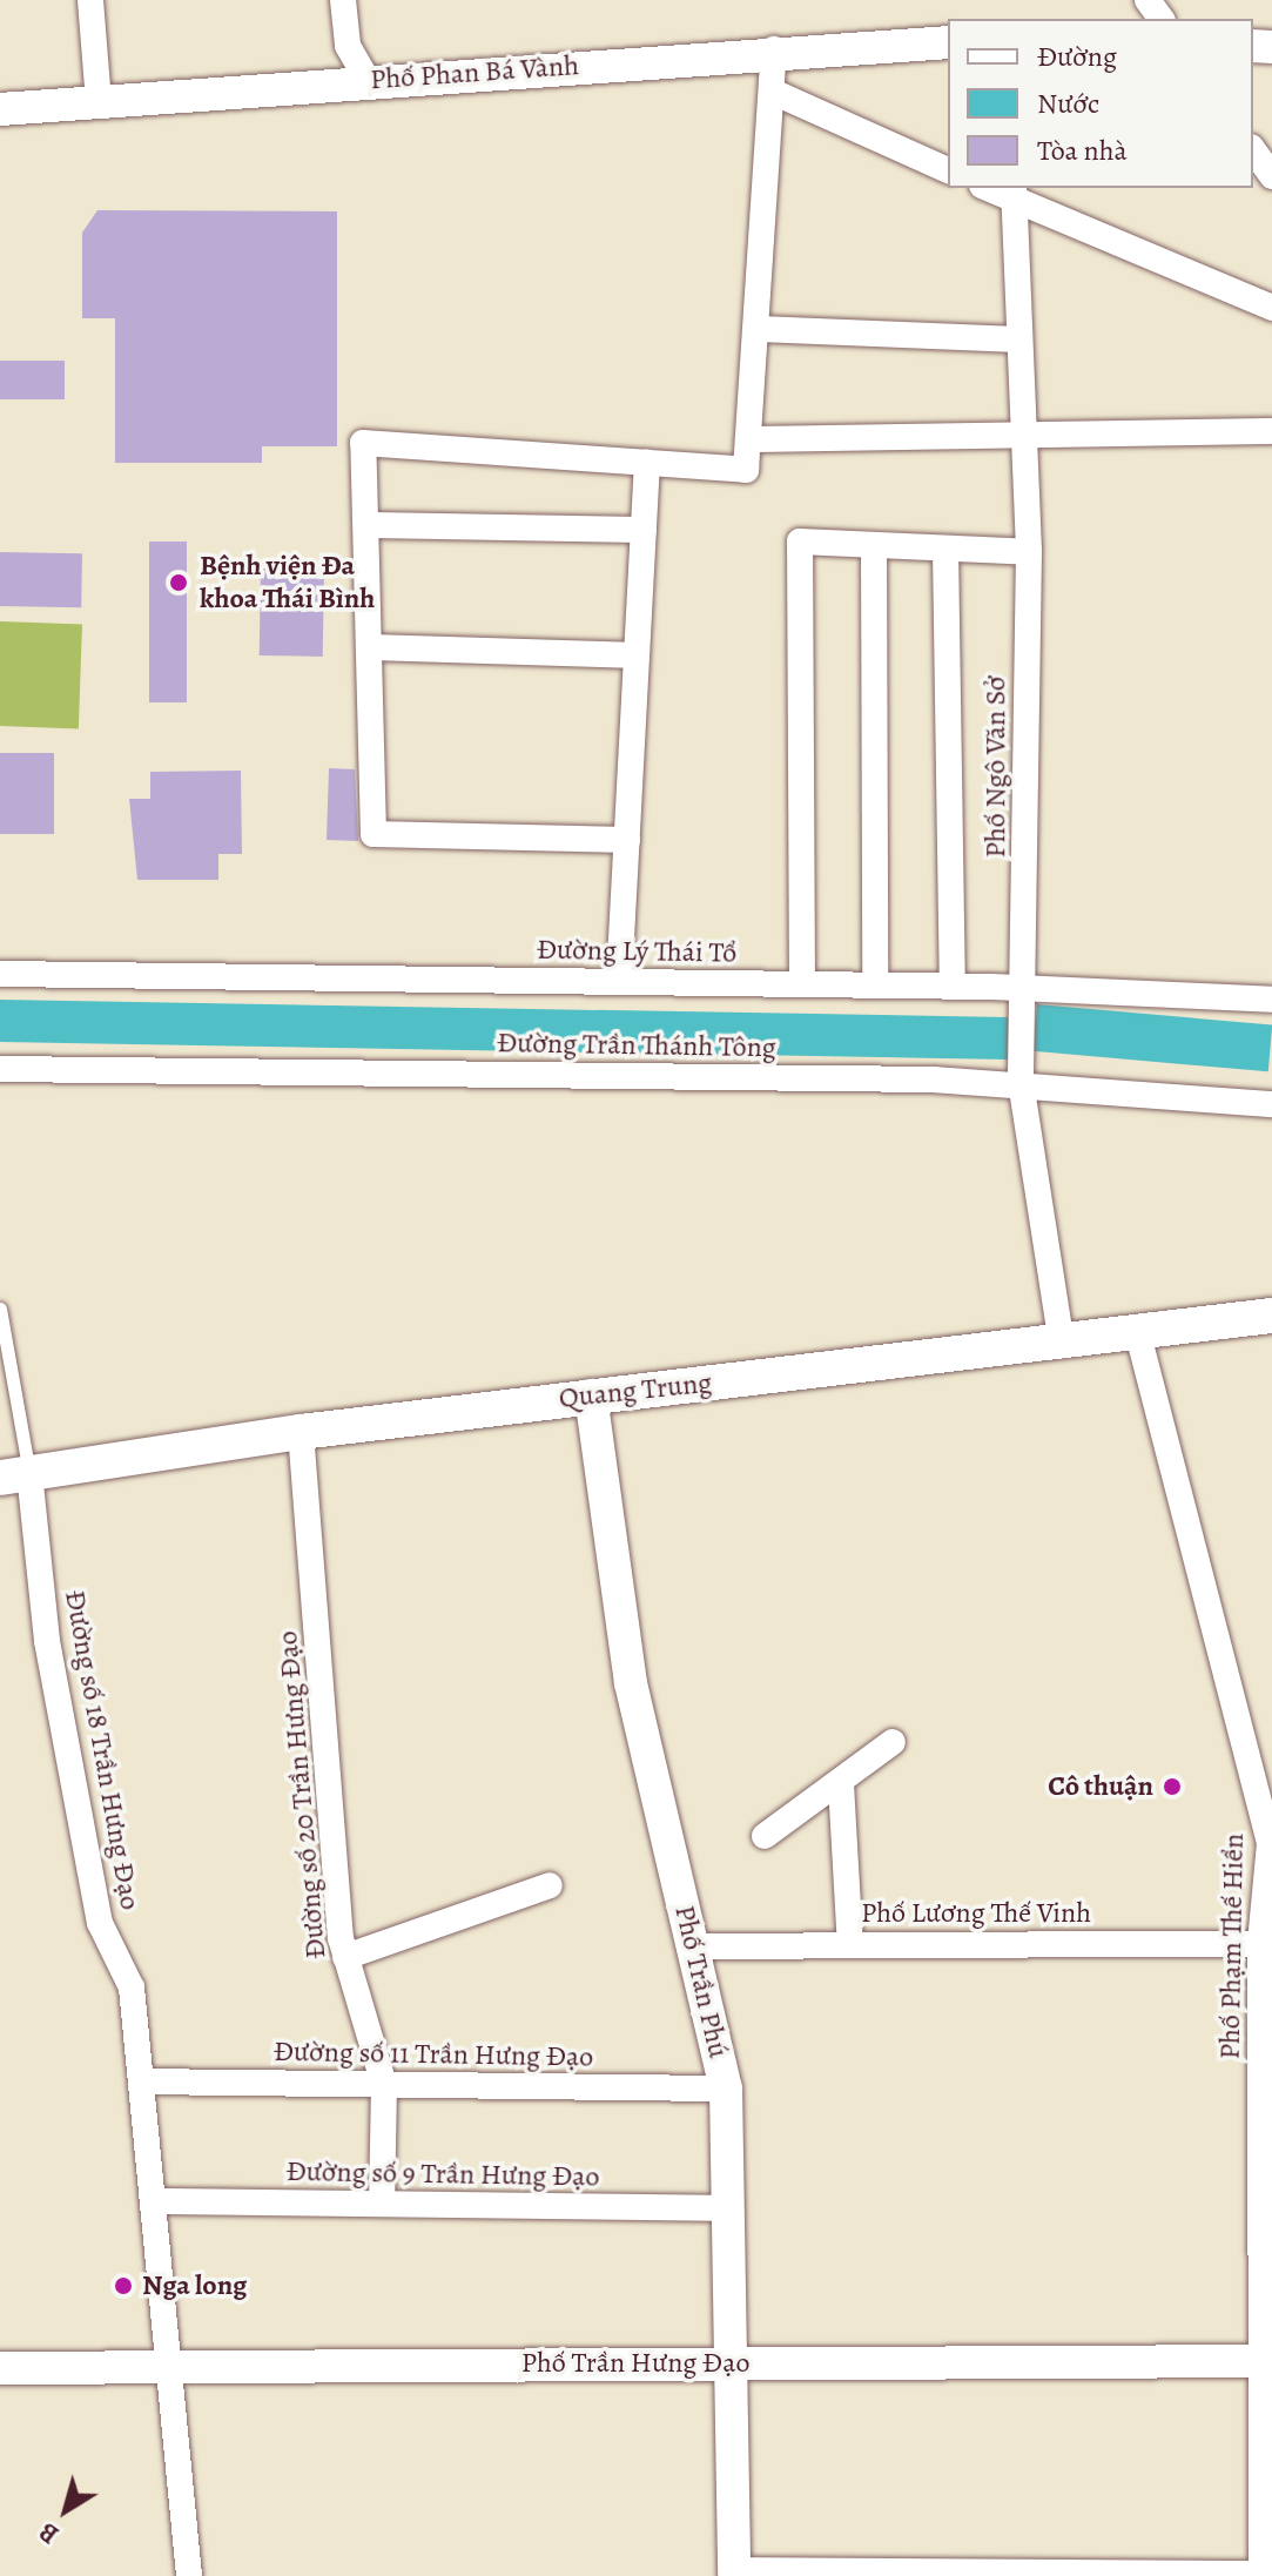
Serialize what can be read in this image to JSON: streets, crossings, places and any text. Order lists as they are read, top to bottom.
{
  "streets": {
    "main road": ["Quang Trung"],
    "street": [
      "Phố Phan Bá Vành",
      "Phố Ngô Văn Sở",
      "Đường Lý Thái Tổ",
      "Đường Trần Thánh Tông",
      "Đường số 18 Trần Hưng Đạo",
      "Đường số 20 Trần Hưng Đạo",
      "Phố Lương Thế Vinh",
      "Phố Phạm Thế Hiển",
      "Phố Trần Phú",
      "Đường số 11 Trần Hưng Đạo",
      "Đường số 9 Trần Hưng Đạo",
      "Phố Trần Hưng Đạo"
    ]
  },
  "crossings": [
    ["Phố Ngô Văn Sở", "Đường Lý Thái Tổ"],
    ["Phố Ngô Văn Sở", "Đường Trần Thánh Tông"],
    ["Phố Ngô Văn Sở", "Quang Trung"],
    ["Quang Trung", "Đường số 18 Trần Hưng Đạo"],
    ["Quang Trung", "Đường số 20 Trần Hưng Đạo"],
    ["Quang Trung", "Phố Phạm Thế Hiển"],
    ["Quang Trung", "Phố Trần Phú"],
    ["Đường số 18 Trần Hưng Đạo", "Đường số 11 Trần Hưng Đạo"],
    ["Đường số 18 Trần Hưng Đạo", "Đường số 9 Trần Hưng Đạo"],
    ["Đường số 18 Trần Hưng Đạo", "Phố Trần Hưng Đạo"],
    ["Đường số 20 Trần Hưng Đạo", "Đường số 11 Trần Hưng Đạo"],
    ["Đường số 20 Trần Hưng Đạo", "Đường số 9 Trần Hưng Đạo"],
    ["Phố Lương Thế Vinh", "Phố Phạm Thế Hiển"],
    ["Phố Lương Thế Vinh", "Phố Trần Phú"],
    ["Phố Phạm Thế Hiển", "Phố Trần Hưng Đạo"],
    ["Phố Trần Phú", "Đường số 11 Trần Hưng Đạo"],
    ["Phố Trần Phú", "Đường số 9 Trần Hưng Đạo"],
    ["Phố Trần Phú", "Phố Trần Hưng Đạo"]
  ],
  "places": ["Bệnh viện Đa khoa Thái Bình", "Cô thuận", "Nga long"],
  "legend": ["Đường", "Nước", "Tòa nhà"],
  "north": "bottom left"
}
